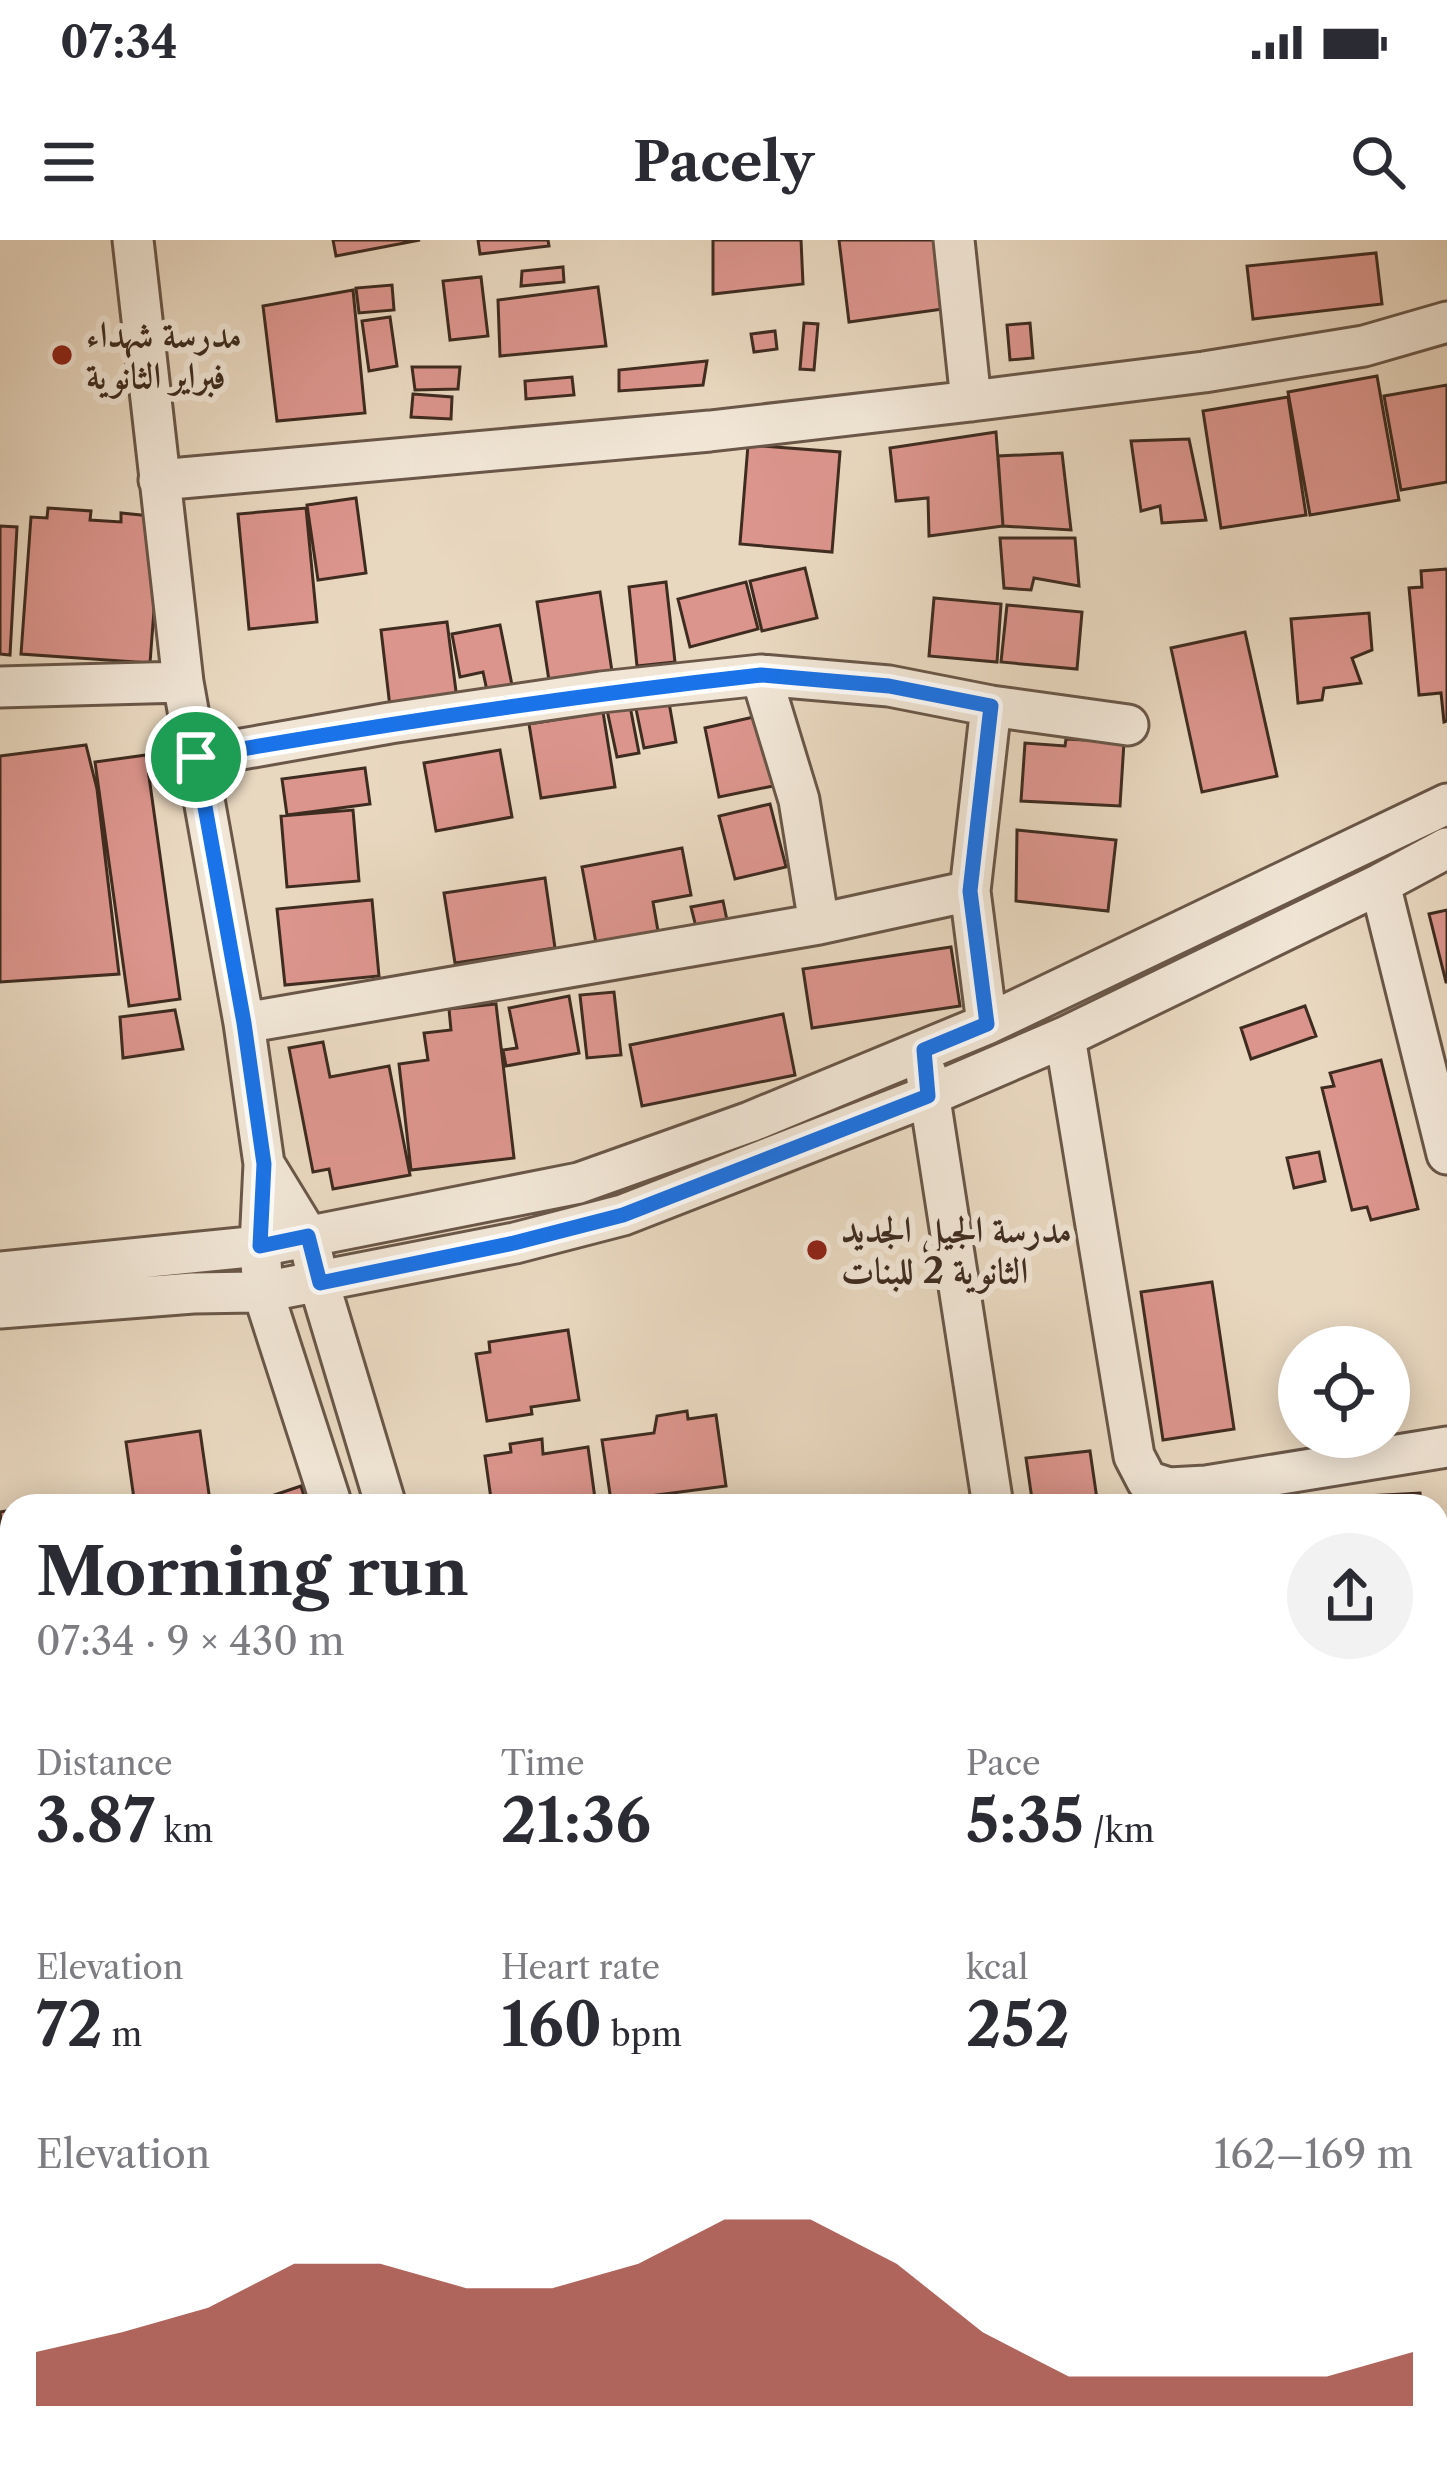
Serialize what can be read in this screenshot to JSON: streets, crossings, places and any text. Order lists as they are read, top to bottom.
{
  "places": ["مدرسة شهداء فبراير الثانوية", "مدرسة الجيل الجديد الثانوية 2 للبنات"],
  "page": {
    "status": "07:34",
    "header": "Pacely",
    "heading": ["Morning run", "07:34 · 9 × 430 m"],
    "stats": [
      ["Distance", "3.87 km"],
      ["Time", "21:36"],
      ["Pace", "5:35 /km"],
      ["Elevation", "72 m"],
      ["Heart rate", "160 bpm"],
      ["kcal", "252"]
    ],
    "chart": ["Elevation", "162–169 m"]
  }
}
